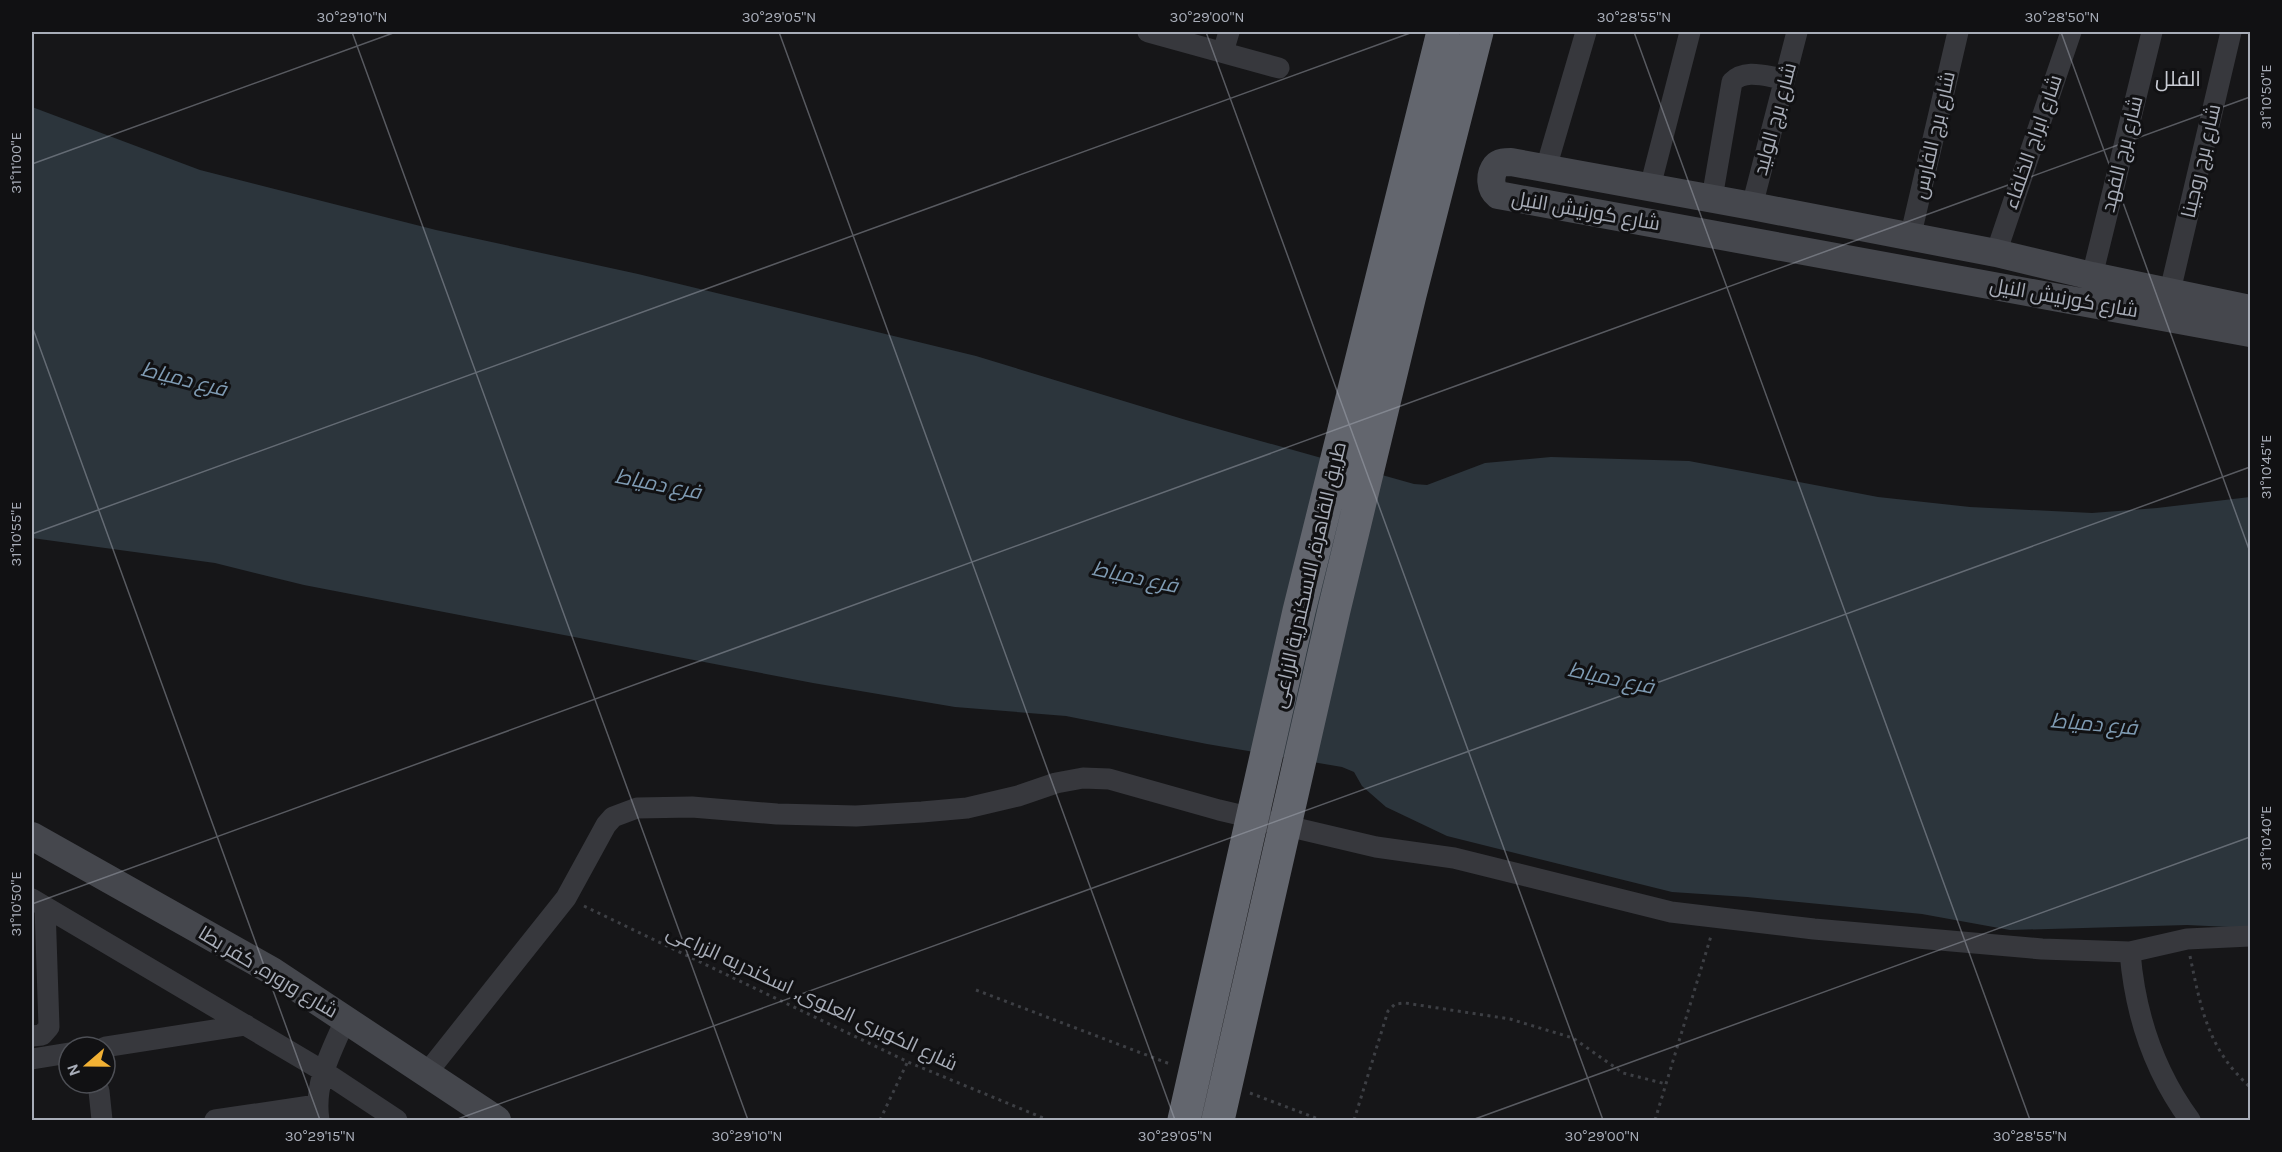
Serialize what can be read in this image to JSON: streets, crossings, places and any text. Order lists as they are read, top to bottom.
{
  "streets": {
    "highway": ["طريق القاهرة, الاسكندرية الزراعى"],
    "main road": ["شارع كورنيش النيل", "شارع وروره, كفر بطا"],
    "street": [
      "شارع برج الوليد",
      "شارع برج الفارس",
      "شارع ابراج الخلفاء",
      "شارع برج الفهد",
      "شارع برج روجينا"
    ],
    "path": ["شارع الكوبرى العلوى, اسكندريه الزراعى"]
  },
  "crossings": [
    ["شارع برج الوليد", "شارع كورنيش النيل"],
    ["شارع برج الفارس", "شارع كورنيش النيل"],
    ["شارع ابراج الخلفاء", "شارع كورنيش النيل"],
    ["شارع برج الفهد", "شارع كورنيش النيل"],
    ["شارع برج روجينا", "شارع كورنيش النيل"]
  ],
  "districts": ["الفلل"],
  "water": ["فرع دمياط"],
  "north": "left",
  "coordinates": [
    "30°29'10\"N",
    "30°29'05\"N",
    "30°29'00\"N",
    "30°28'55\"N",
    "30°28'50\"N",
    "31°10'50\"E",
    "31°11'00\"E",
    "31°10'45\"E",
    "31°10'55\"E",
    "31°10'40\"E",
    "30°29'15\"N"
  ]
}
